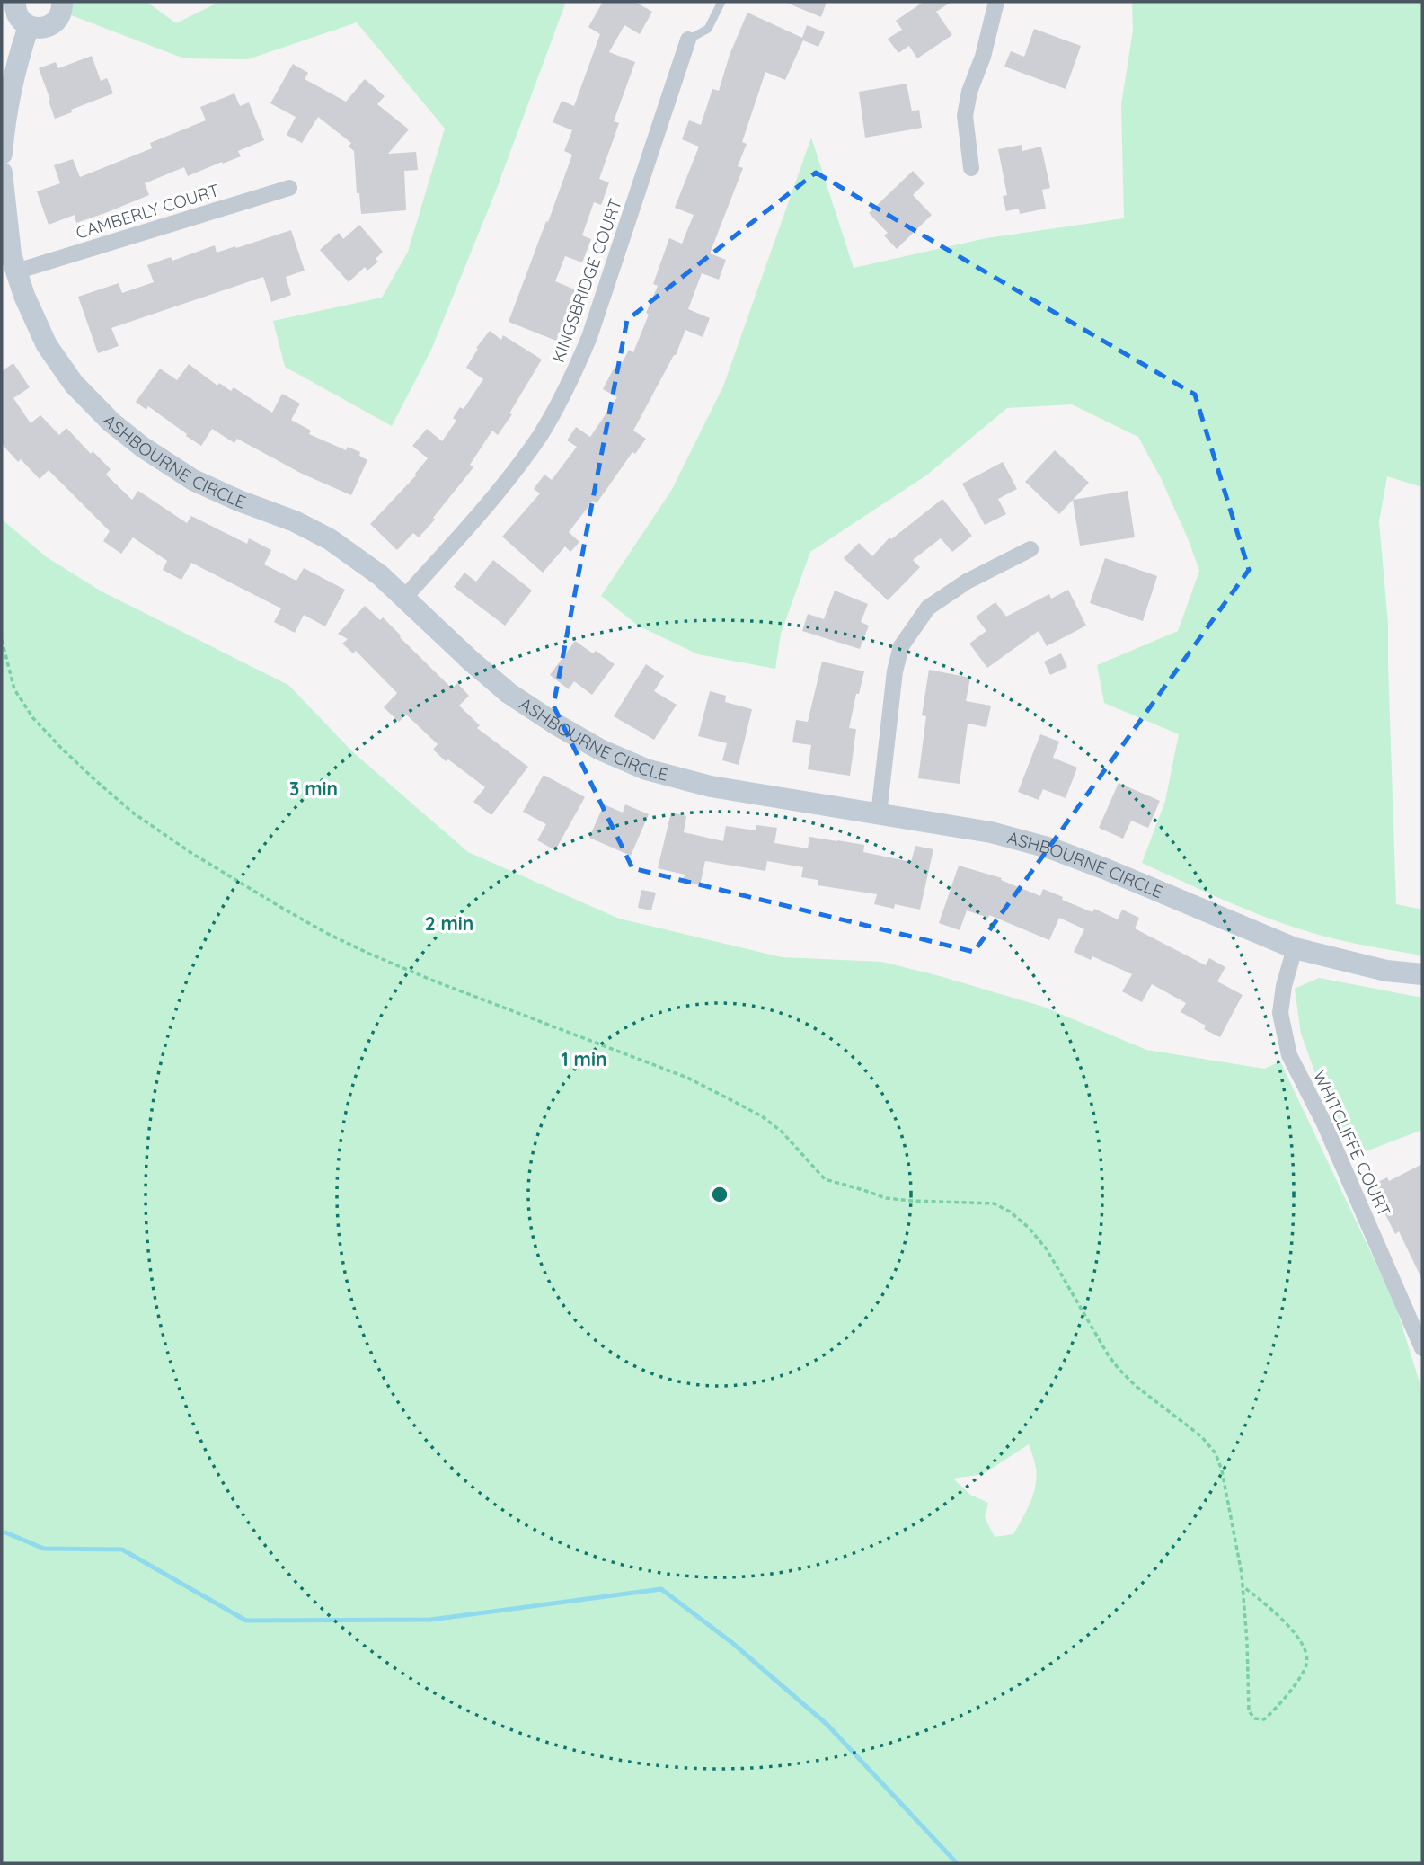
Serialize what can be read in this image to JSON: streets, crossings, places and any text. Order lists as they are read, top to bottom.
{
  "streets": {
    "street": [
      "CAMBERLY COURT",
      "KINGSBRIDGE COURT",
      "ASHBOURNE CIRCLE",
      "WHITCLIFFE COURT"
    ]
  },
  "crossings": [
    ["CAMBERLY COURT", "ASHBOURNE CIRCLE"],
    ["KINGSBRIDGE COURT", "ASHBOURNE CIRCLE"],
    ["ASHBOURNE CIRCLE", "WHITCLIFFE COURT"]
  ],
  "rings": ["3 min", "2 min", "1 min"]
}
